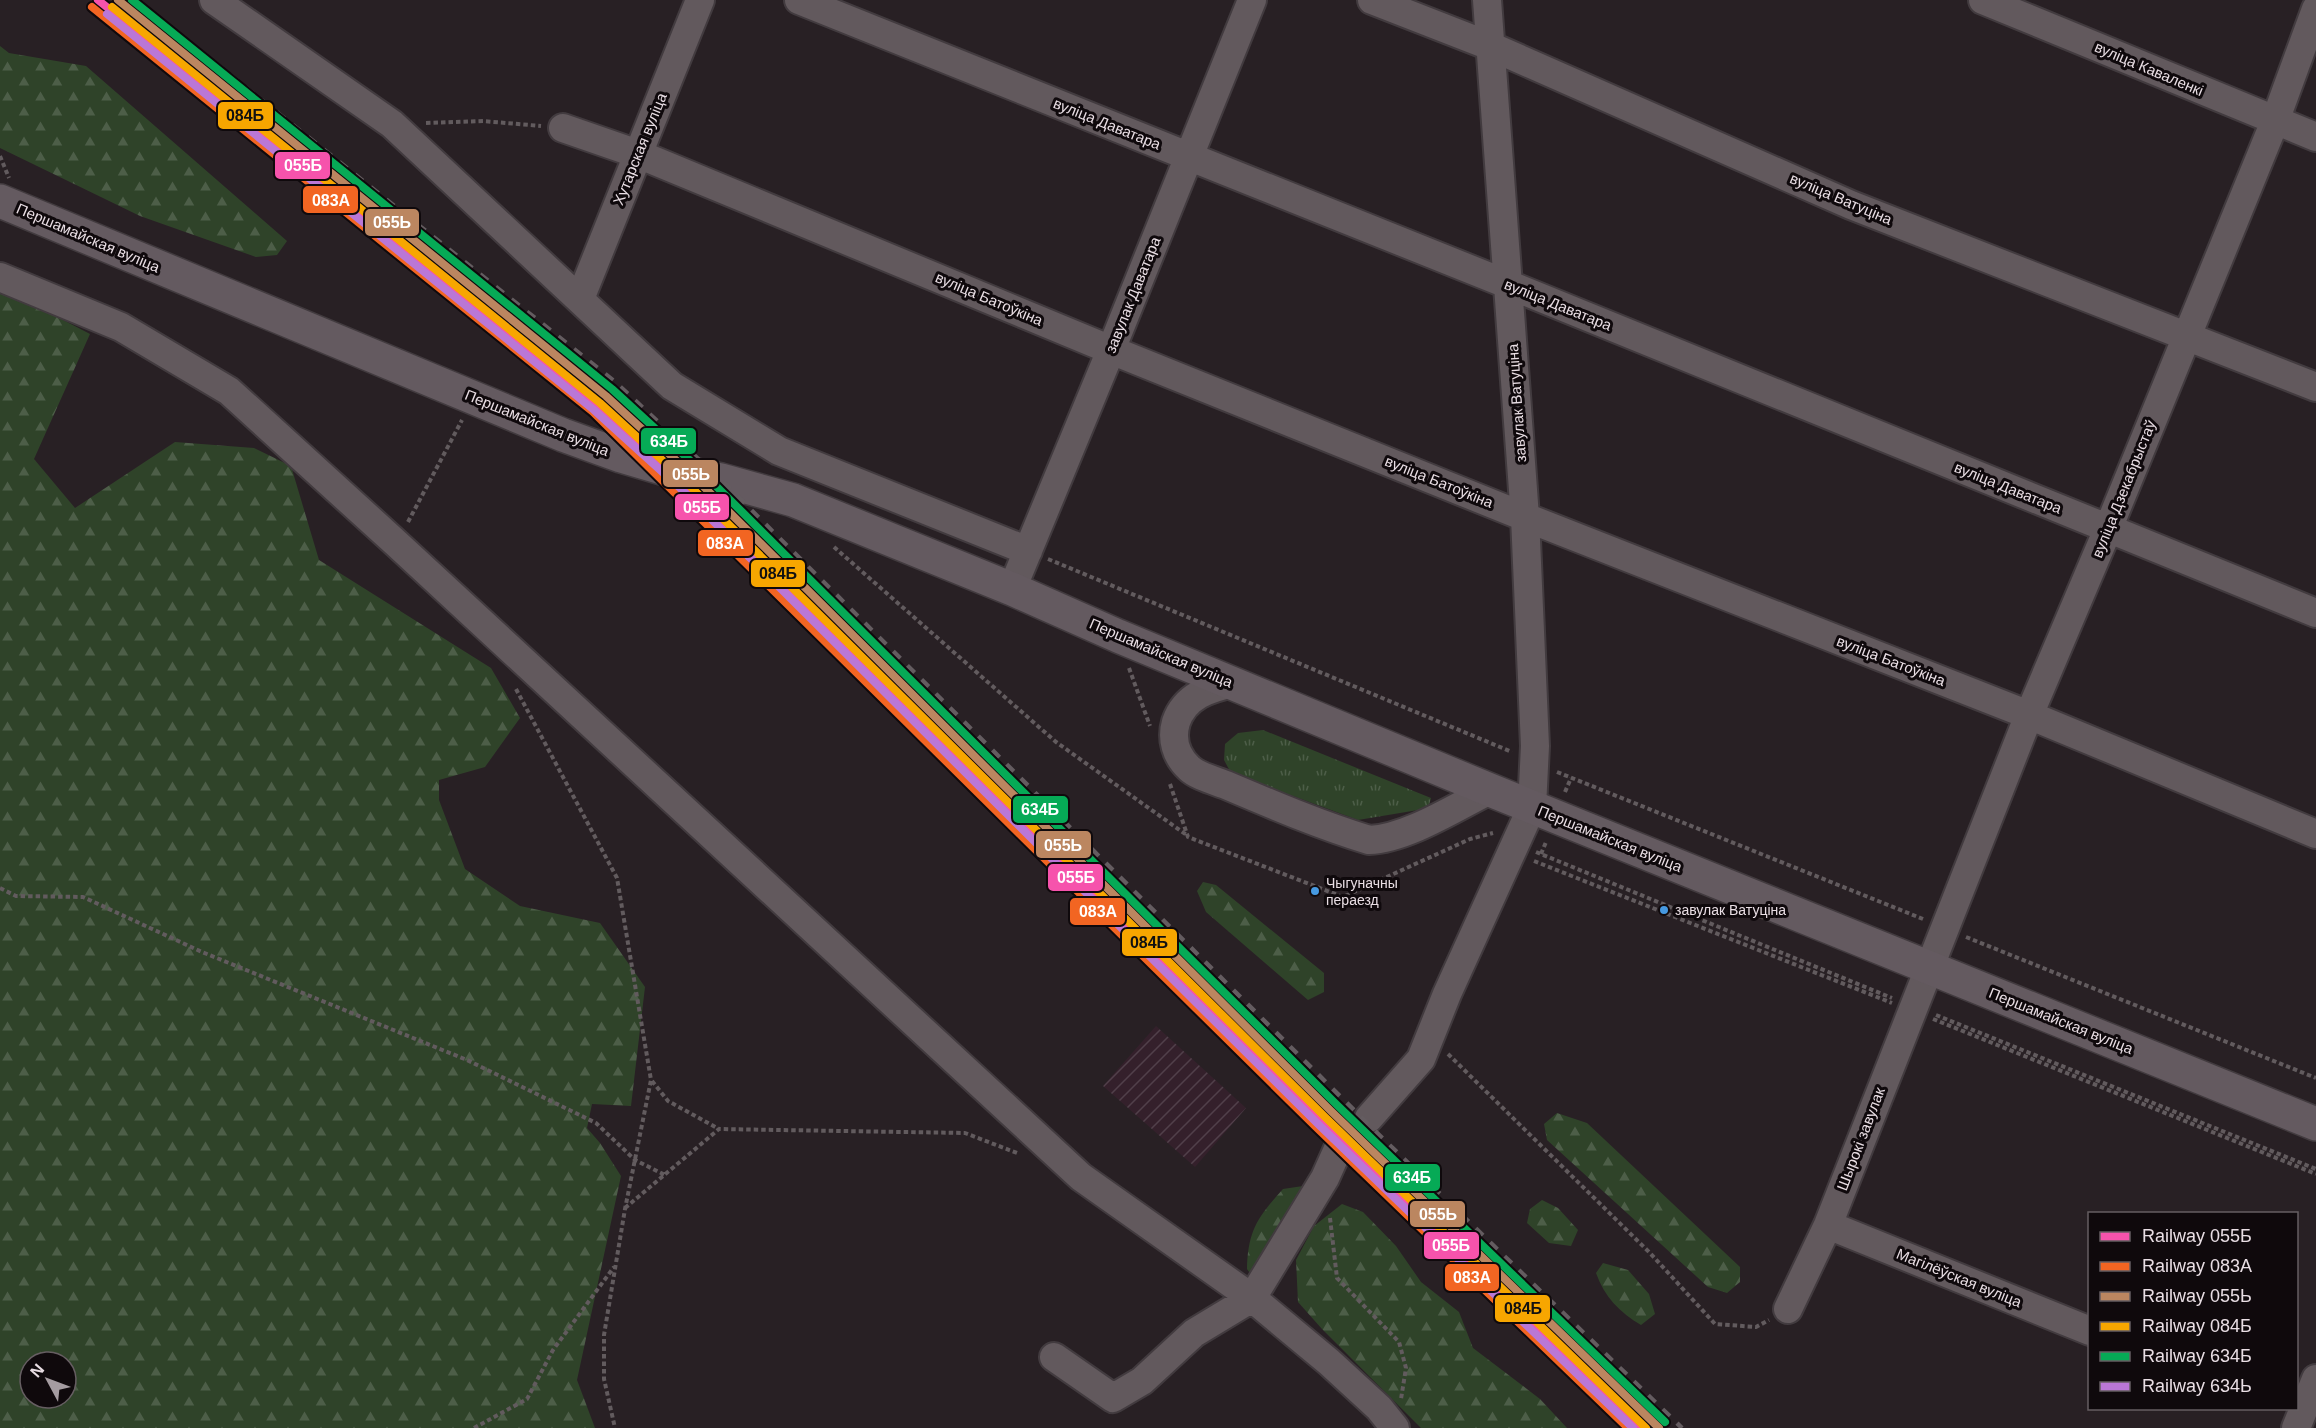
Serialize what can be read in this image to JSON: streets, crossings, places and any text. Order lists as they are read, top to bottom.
{
  "streets": {
    "main road": ["Першамайская вуліца"],
    "street": [
      "вуліца Каваленкі",
      "вуліца Даватара",
      "Хутарская вуліца",
      "вуліца Ватуціна",
      "завулак Даватара",
      "вуліца Батоўкіна",
      "завулак Ватуціна",
      "вуліца Дзекабрыстаў",
      "Шырокі завулак",
      "Магілёўская вуліца"
    ]
  },
  "crossings": [
    ["вуліца Каваленкі", "вуліца Дзекабрыстаў"],
    ["вуліца Даватара", "завулак Даватара"],
    ["вуліца Даватара", "завулак Ватуціна"],
    ["вуліца Даватара", "вуліца Дзекабрыстаў"],
    ["Хутарская вуліца", "вуліца Батоўкіна"],
    ["вуліца Ватуціна", "завулак Ватуціна"],
    ["вуліца Ватуціна", "вуліца Дзекабрыстаў"],
    ["Першамайская вуліца", "завулак Даватара"],
    ["Першамайская вуліца", "завулак Ватуціна"],
    ["Першамайская вуліца", "вуліца Дзекабрыстаў"],
    ["Першамайская вуліца", "Шырокі завулак"],
    ["завулак Даватара", "вуліца Батоўкіна"],
    ["вуліца Батоўкіна", "завулак Ватуціна"],
    ["вуліца Батоўкіна", "вуліца Дзекабрыстаў"],
    ["вуліца Дзекабрыстаў", "Шырокі завулак"],
    ["Шырокі завулак", "Магілёўская вуліца"]
  ],
  "places": ["Чыгуначны пераезд", "завулак Ватуціна"],
  "lines": [
    "rail line 055Б",
    "rail line 055Ь",
    "rail line 634Б",
    "rail line 083А",
    "rail line 084Б",
    "rail line 634Ь"
  ],
  "legend": [
    "Railway 055Б",
    "Railway 083А",
    "Railway 055Ь",
    "Railway 084Б",
    "Railway 634Б",
    "Railway 634Ь"
  ],
  "north": "top left"
}
